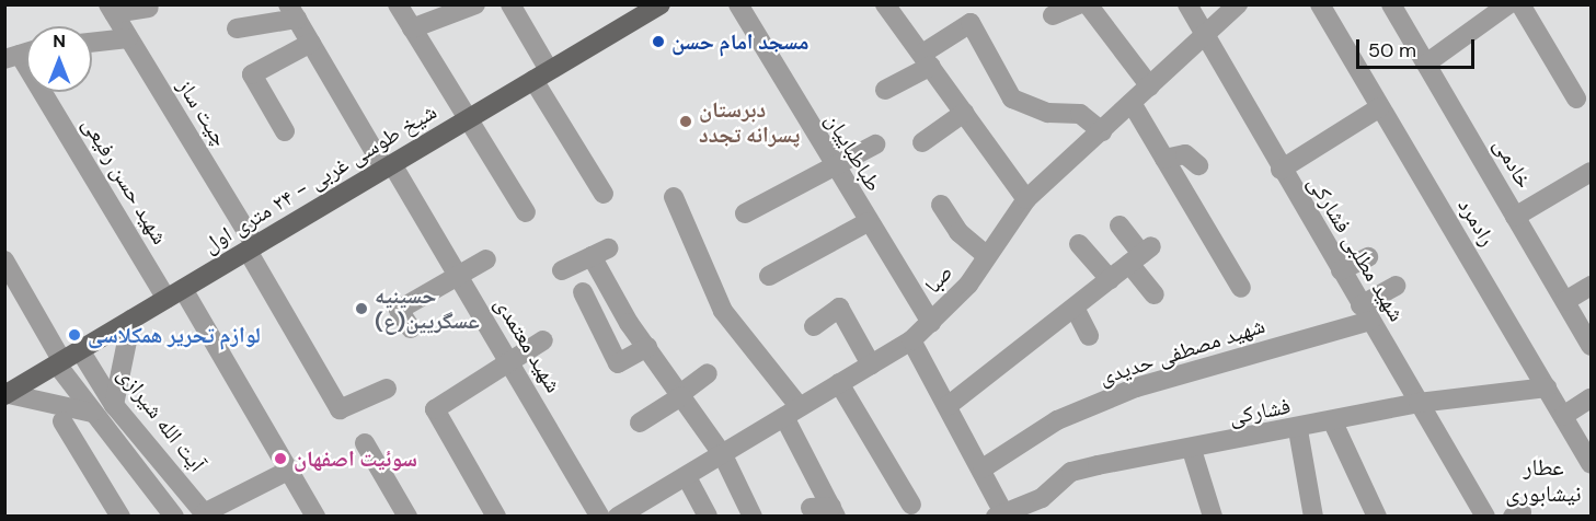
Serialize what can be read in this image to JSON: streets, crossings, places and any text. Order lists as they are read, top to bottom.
{
  "streets": {
    "main road": ["شیخ طوسی غربی - ۲۴ متری اول"],
    "street": [
      "چیت ساز",
      "طباطباییان",
      "خادمی",
      "شهید حسن رفیعی",
      "رادمرد",
      "شهید مطلبی فشارکی",
      "صبا",
      "شهید معتمدی",
      "شهید مصطفی حدیدی",
      "فشارکی",
      "آیت الله شیرازی"
    ]
  },
  "crossings": [
    ["چیت ساز", "شیخ طوسی غربی - ۲۴ متری اول"],
    ["طباطباییان", "صبا"],
    ["شیخ طوسی غربی - ۲۴ متری اول", "شهید حسن رفیعی"],
    ["شیخ طوسی غربی - ۲۴ متری اول", "شهید معتمدی"],
    ["شیخ طوسی غربی - ۲۴ متری اول", "آیت الله شیرازی"],
    ["رادمرد", "فشارکی"],
    ["شهید مطلبی فشارکی", "صبا"],
    ["شهید مطلبی فشارکی", "شهید مصطفی حدیدی"],
    ["شهید مطلبی فشارکی", "فشارکی"]
  ],
  "districts": ["عطار نیشابوری"],
  "places": [
    "مسجد امام حسن",
    "دبرستان پسرانه تجدد",
    "حسینیه عسگریین(ع)",
    "لوازم تحریر همکلاسی",
    "سوئیت اصفهان"
  ],
  "scale_bar": "50 m",
  "north": "top"
}
